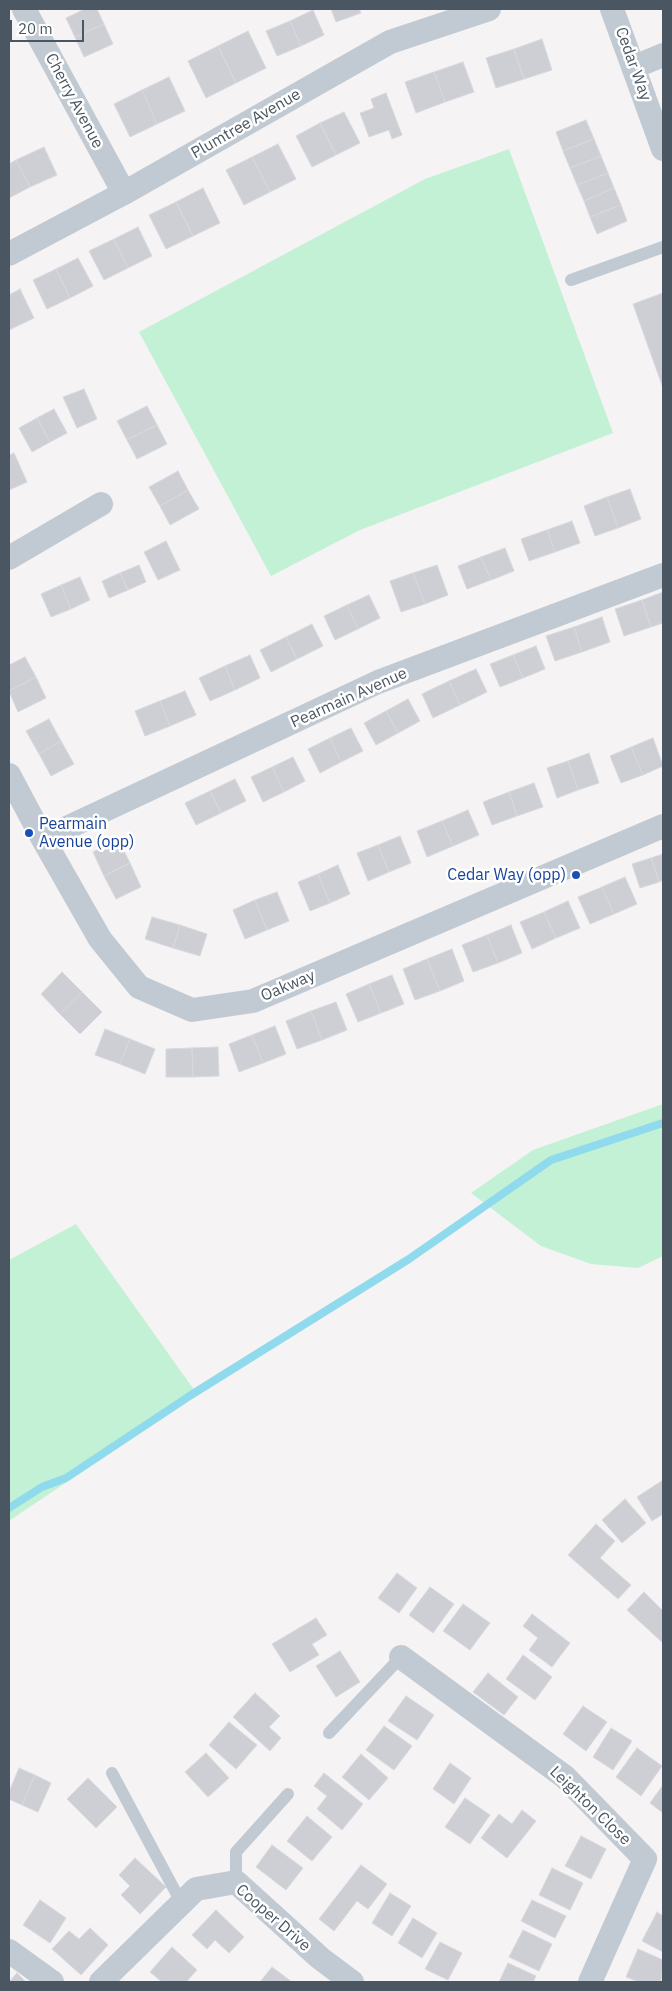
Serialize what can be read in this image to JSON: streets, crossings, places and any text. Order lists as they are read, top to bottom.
{
  "streets": {
    "street": [
      "Cedar Way",
      "Cherry Avenue",
      "Plumtree Avenue",
      "Pearmain Avenue",
      "Oakway",
      "Leighton Close",
      "Cooper Drive"
    ]
  },
  "crossings": [
    ["Cherry Avenue", "Plumtree Avenue"],
    ["Pearmain Avenue", "Oakway"]
  ],
  "places": ["Pearmain Avenue (opp)", "Cedar Way (opp)"],
  "scale_bar": "20 m"
}
